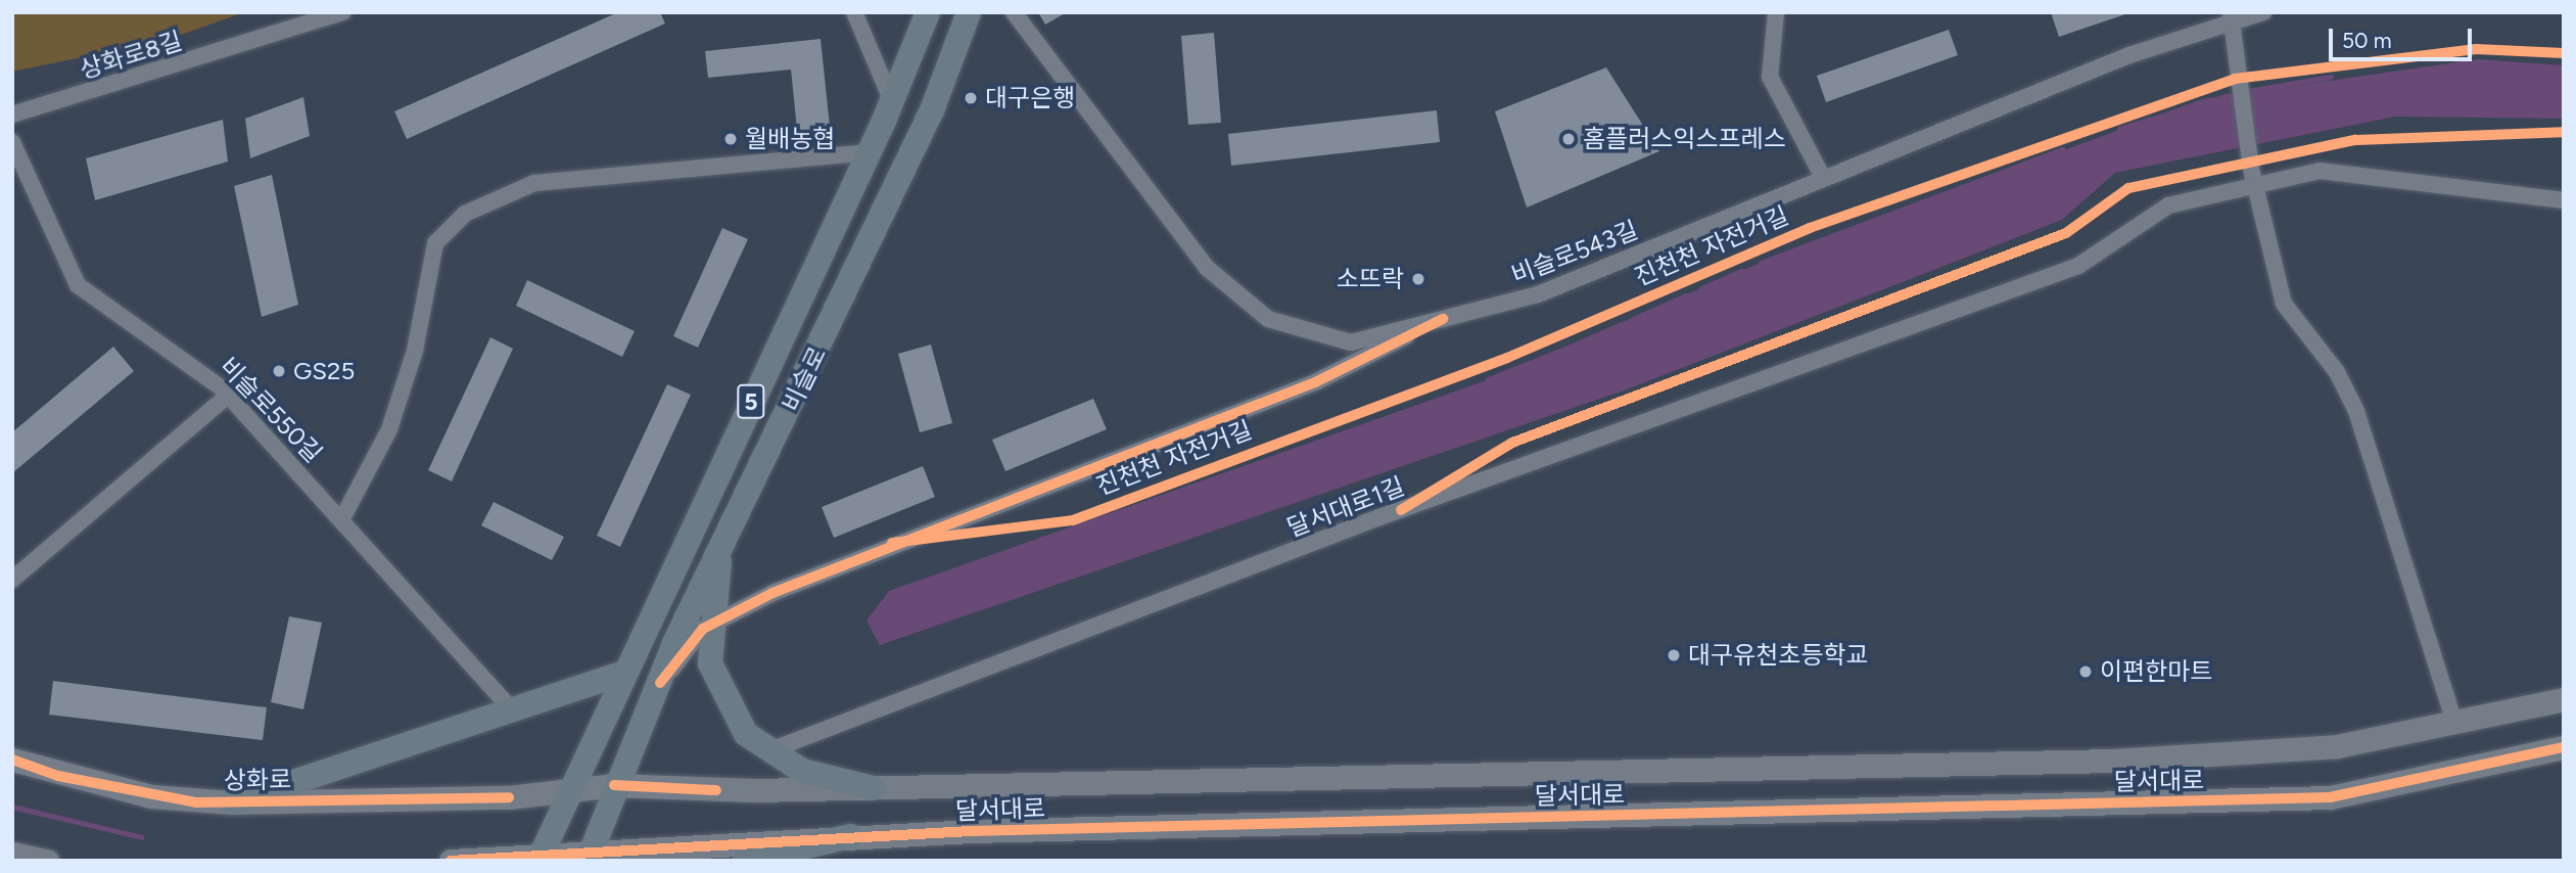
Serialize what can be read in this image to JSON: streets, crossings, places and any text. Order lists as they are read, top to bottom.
{
  "streets": {
    "main road": [
      "비슬로",
      "5",
      "상화로",
      "달서대로"
    ],
    "street": [
      "상화로8길",
      "비슬로543길",
      "비슬로550길",
      "달서대로1길"
    ],
    "cycle path": ["진천천 자전거길"]
  },
  "crossings": [
    ["비슬로", "상화로"],
    ["비슬로", "달서대로"],
    ["상화로", "달서대로"]
  ],
  "places": [
    "대구은행",
    "월배농협",
    "홈플러스익스프레스",
    "소뜨락",
    "GS25",
    "대구유천초등학교",
    "이편한마트"
  ],
  "scale_bar": "50 m"
}
